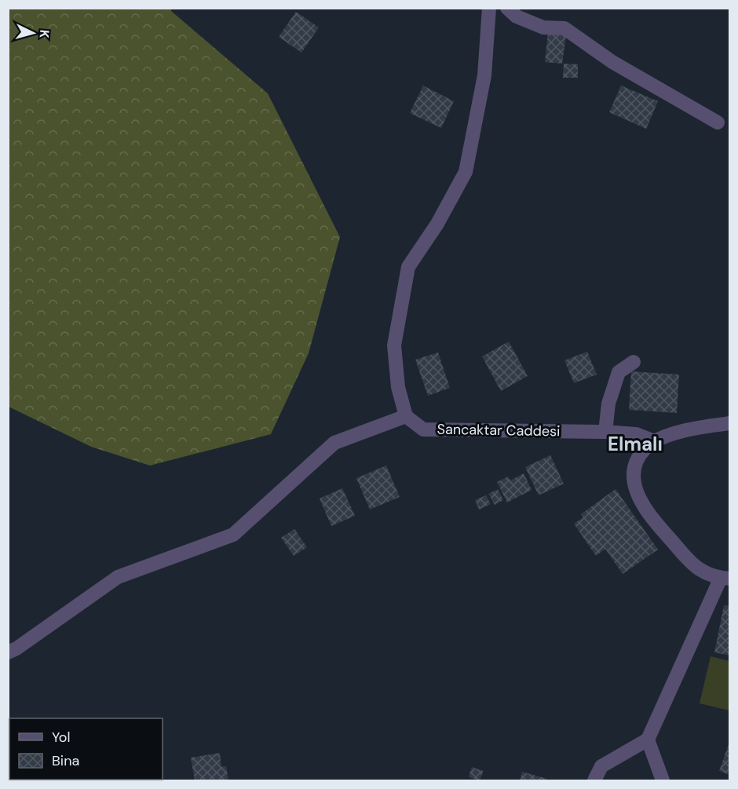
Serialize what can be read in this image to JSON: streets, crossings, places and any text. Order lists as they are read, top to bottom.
{
  "streets": {
    "street": ["Sancaktar Caddesi"]
  },
  "districts": ["Elmalı"],
  "legend": ["Yol", "Bina"],
  "north": "right"
}
